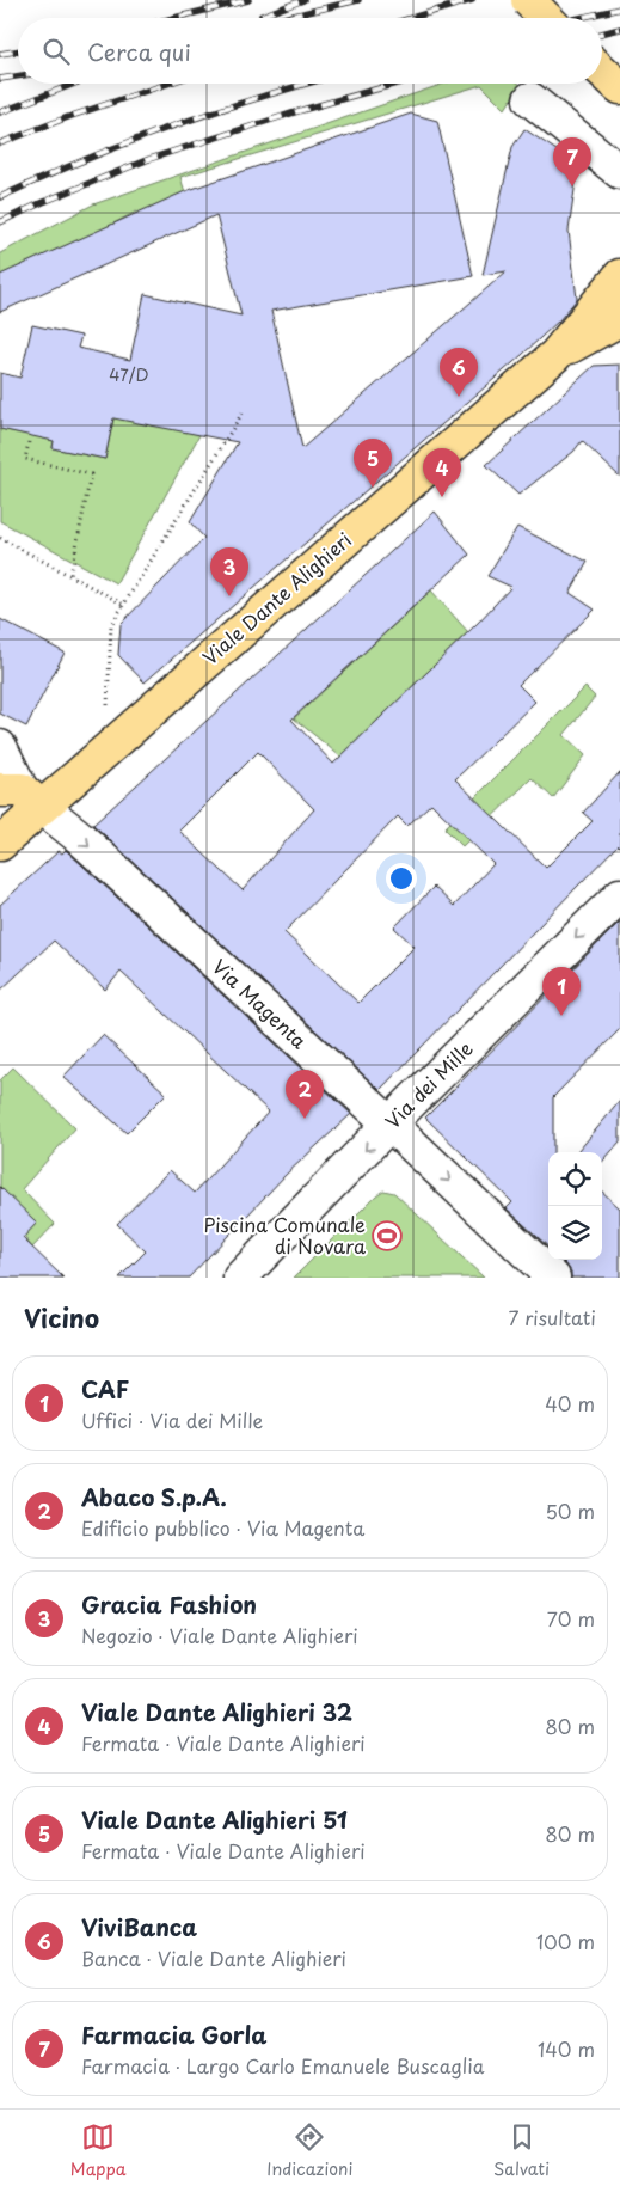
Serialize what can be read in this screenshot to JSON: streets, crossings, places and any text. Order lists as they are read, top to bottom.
{
  "streets": {
    "main road": ["Viale Dante Alighieri"],
    "street": ["Via Magenta", "Via dei Mille"]
  },
  "crossings": [
    ["Viale Dante Alighieri", "Via Magenta"],
    ["Via Magenta", "Via dei Mille"]
  ],
  "one_way": ["Via Magenta", "Via dei Mille"],
  "places": {
    "sports": ["Piscina Comunale di Novara"]
  },
  "house_numbers": ["47/D"],
  "page": {
    "search": "Cerca qui",
    "pins": [
      "7",
      "6",
      "5",
      "4",
      "3",
      "1",
      "2"
    ],
    "heading": ["Vicino", "7 risultati"],
    "list": [
      {
        "mark": "1",
        "name": "CAF",
        "note": "Uffici · Via dei Mille",
        "value": "40 m"
      },
      {
        "mark": "2",
        "name": "Abaco S.p.A.",
        "note": "Edificio pubblico · Via Magenta",
        "value": "50 m"
      },
      {
        "mark": "3",
        "name": "Gracia Fashion",
        "note": "Negozio · Viale Dante Alighieri",
        "value": "70 m"
      },
      {
        "mark": "4",
        "name": "Viale Dante Alighieri 32",
        "note": "Fermata · Viale Dante Alighieri",
        "value": "80 m"
      },
      {
        "mark": "5",
        "name": "Viale Dante Alighieri 51",
        "note": "Fermata · Viale Dante Alighieri",
        "value": "80 m"
      },
      {
        "mark": "6",
        "name": "ViviBanca",
        "note": "Banca · Viale Dante Alighieri",
        "value": "100 m"
      },
      {
        "mark": "7",
        "name": "Farmacia Gorla",
        "note": "Farmacia · Largo Carlo Emanuele Buscaglia",
        "value": "140 m"
      }
    ],
    "nav": ["Mappa", "Indicazioni", "Salvati"]
  }
}
